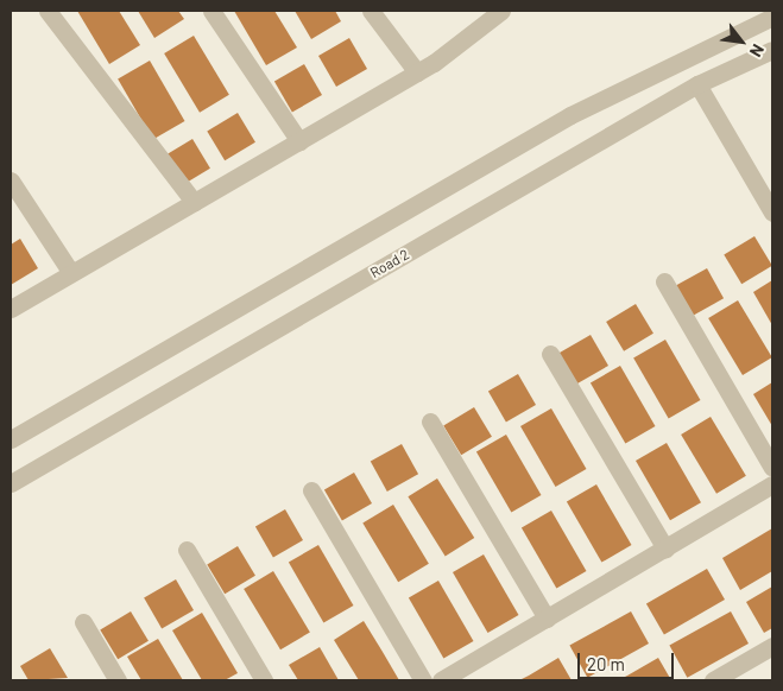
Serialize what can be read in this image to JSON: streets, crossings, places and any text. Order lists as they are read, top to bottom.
{
  "streets": {
    "street": ["Road 2"]
  },
  "scale_bar": "20 m",
  "north": "bottom right"
}
